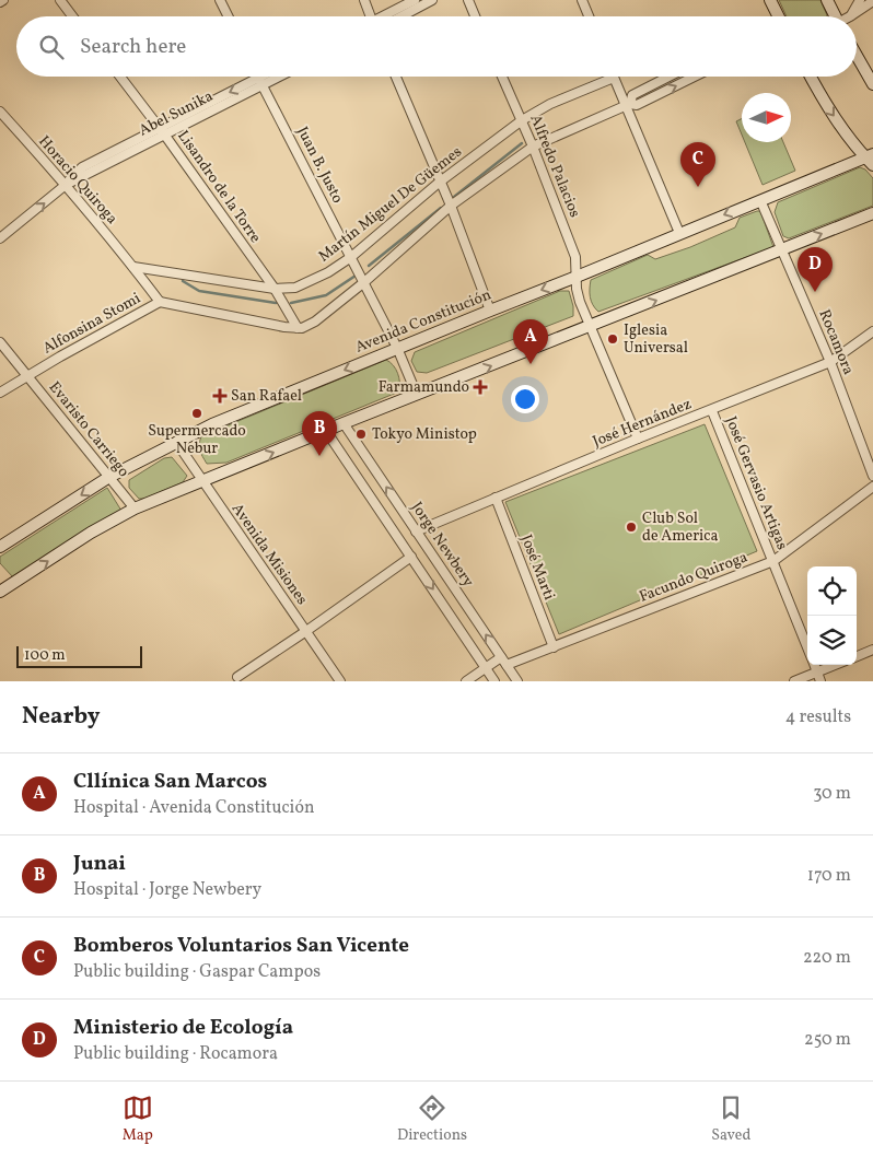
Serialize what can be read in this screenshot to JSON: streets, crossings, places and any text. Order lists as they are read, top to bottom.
{
  "streets": {
    "main road": ["Avenida Constitución"],
    "street": [
      "Abel Sunika",
      "Juan B. Justo",
      "Alfredo Palacios",
      "Horacio Quiroga",
      "Lisandro de la Torre",
      "Martín Miguel De Güemes",
      "Alfonsina Stomi",
      "Rocamora",
      "José Hernández",
      "Evaristo Carriego",
      "José Gervasio Artigas",
      "Jorge Newbery",
      "Avenida Misiones",
      "José Marti",
      "Facundo Quiroga"
    ]
  },
  "crossings": [
    ["Abel Sunika", "Juan B. Justo"],
    ["Abel Sunika", "Horacio Quiroga"],
    ["Abel Sunika", "Lisandro de la Torre"],
    ["Juan B. Justo", "Martín Miguel De Güemes"],
    ["Juan B. Justo", "Avenida Constitución"],
    ["Alfredo Palacios", "Martín Miguel De Güemes"],
    ["Alfredo Palacios", "Avenida Constitución"],
    ["Alfredo Palacios", "José Hernández"],
    ["Horacio Quiroga", "Martín Miguel De Güemes"],
    ["Horacio Quiroga", "Alfonsina Stomi"],
    ["Lisandro de la Torre", "Martín Miguel De Güemes"],
    ["Martín Miguel De Güemes", "Alfonsina Stomi"],
    ["Avenida Constitución", "Rocamora"],
    ["Avenida Constitución", "Evaristo Carriego"],
    ["Avenida Constitución", "Avenida Misiones"],
    ["Alfonsina Stomi", "Evaristo Carriego"],
    ["Rocamora", "José Hernández"],
    ["José Hernández", "José Gervasio Artigas"],
    ["José Hernández", "Jorge Newbery"],
    ["José Hernández", "José Marti"],
    ["José Gervasio Artigas", "Facundo Quiroga"],
    ["Jorge Newbery", "Facundo Quiroga"],
    ["José Marti", "Facundo Quiroga"]
  ],
  "places": {
    "other": [
      "Iglesia Universal",
      "Supermercado Nebur",
      "Tokyo Ministop",
      "Club Sol de America"
    ],
    "health": ["Farmamundo", "San Rafael"]
  },
  "scale_bar": "100 m",
  "north": "right",
  "page": {
    "search": "Search here",
    "pins": [
      "C",
      "D",
      "A",
      "B"
    ],
    "scale": "100 m",
    "heading": ["Nearby", "4 results"],
    "list": [
      {
        "mark": "A",
        "name": "Cllínica San Marcos",
        "note": "Hospital · Avenida Constitución",
        "value": "30 m"
      },
      {
        "mark": "B",
        "name": "Junai",
        "note": "Hospital · Jorge Newbery",
        "value": "170 m"
      },
      {
        "mark": "C",
        "name": "Bomberos Voluntarios San Vicente",
        "note": "Public building · Gaspar Campos",
        "value": "220 m"
      },
      {
        "mark": "D",
        "name": "Ministerio de Ecología",
        "note": "Public building · Rocamora",
        "value": "250 m"
      }
    ],
    "nav": ["Map", "Directions", "Saved"]
  }
}
